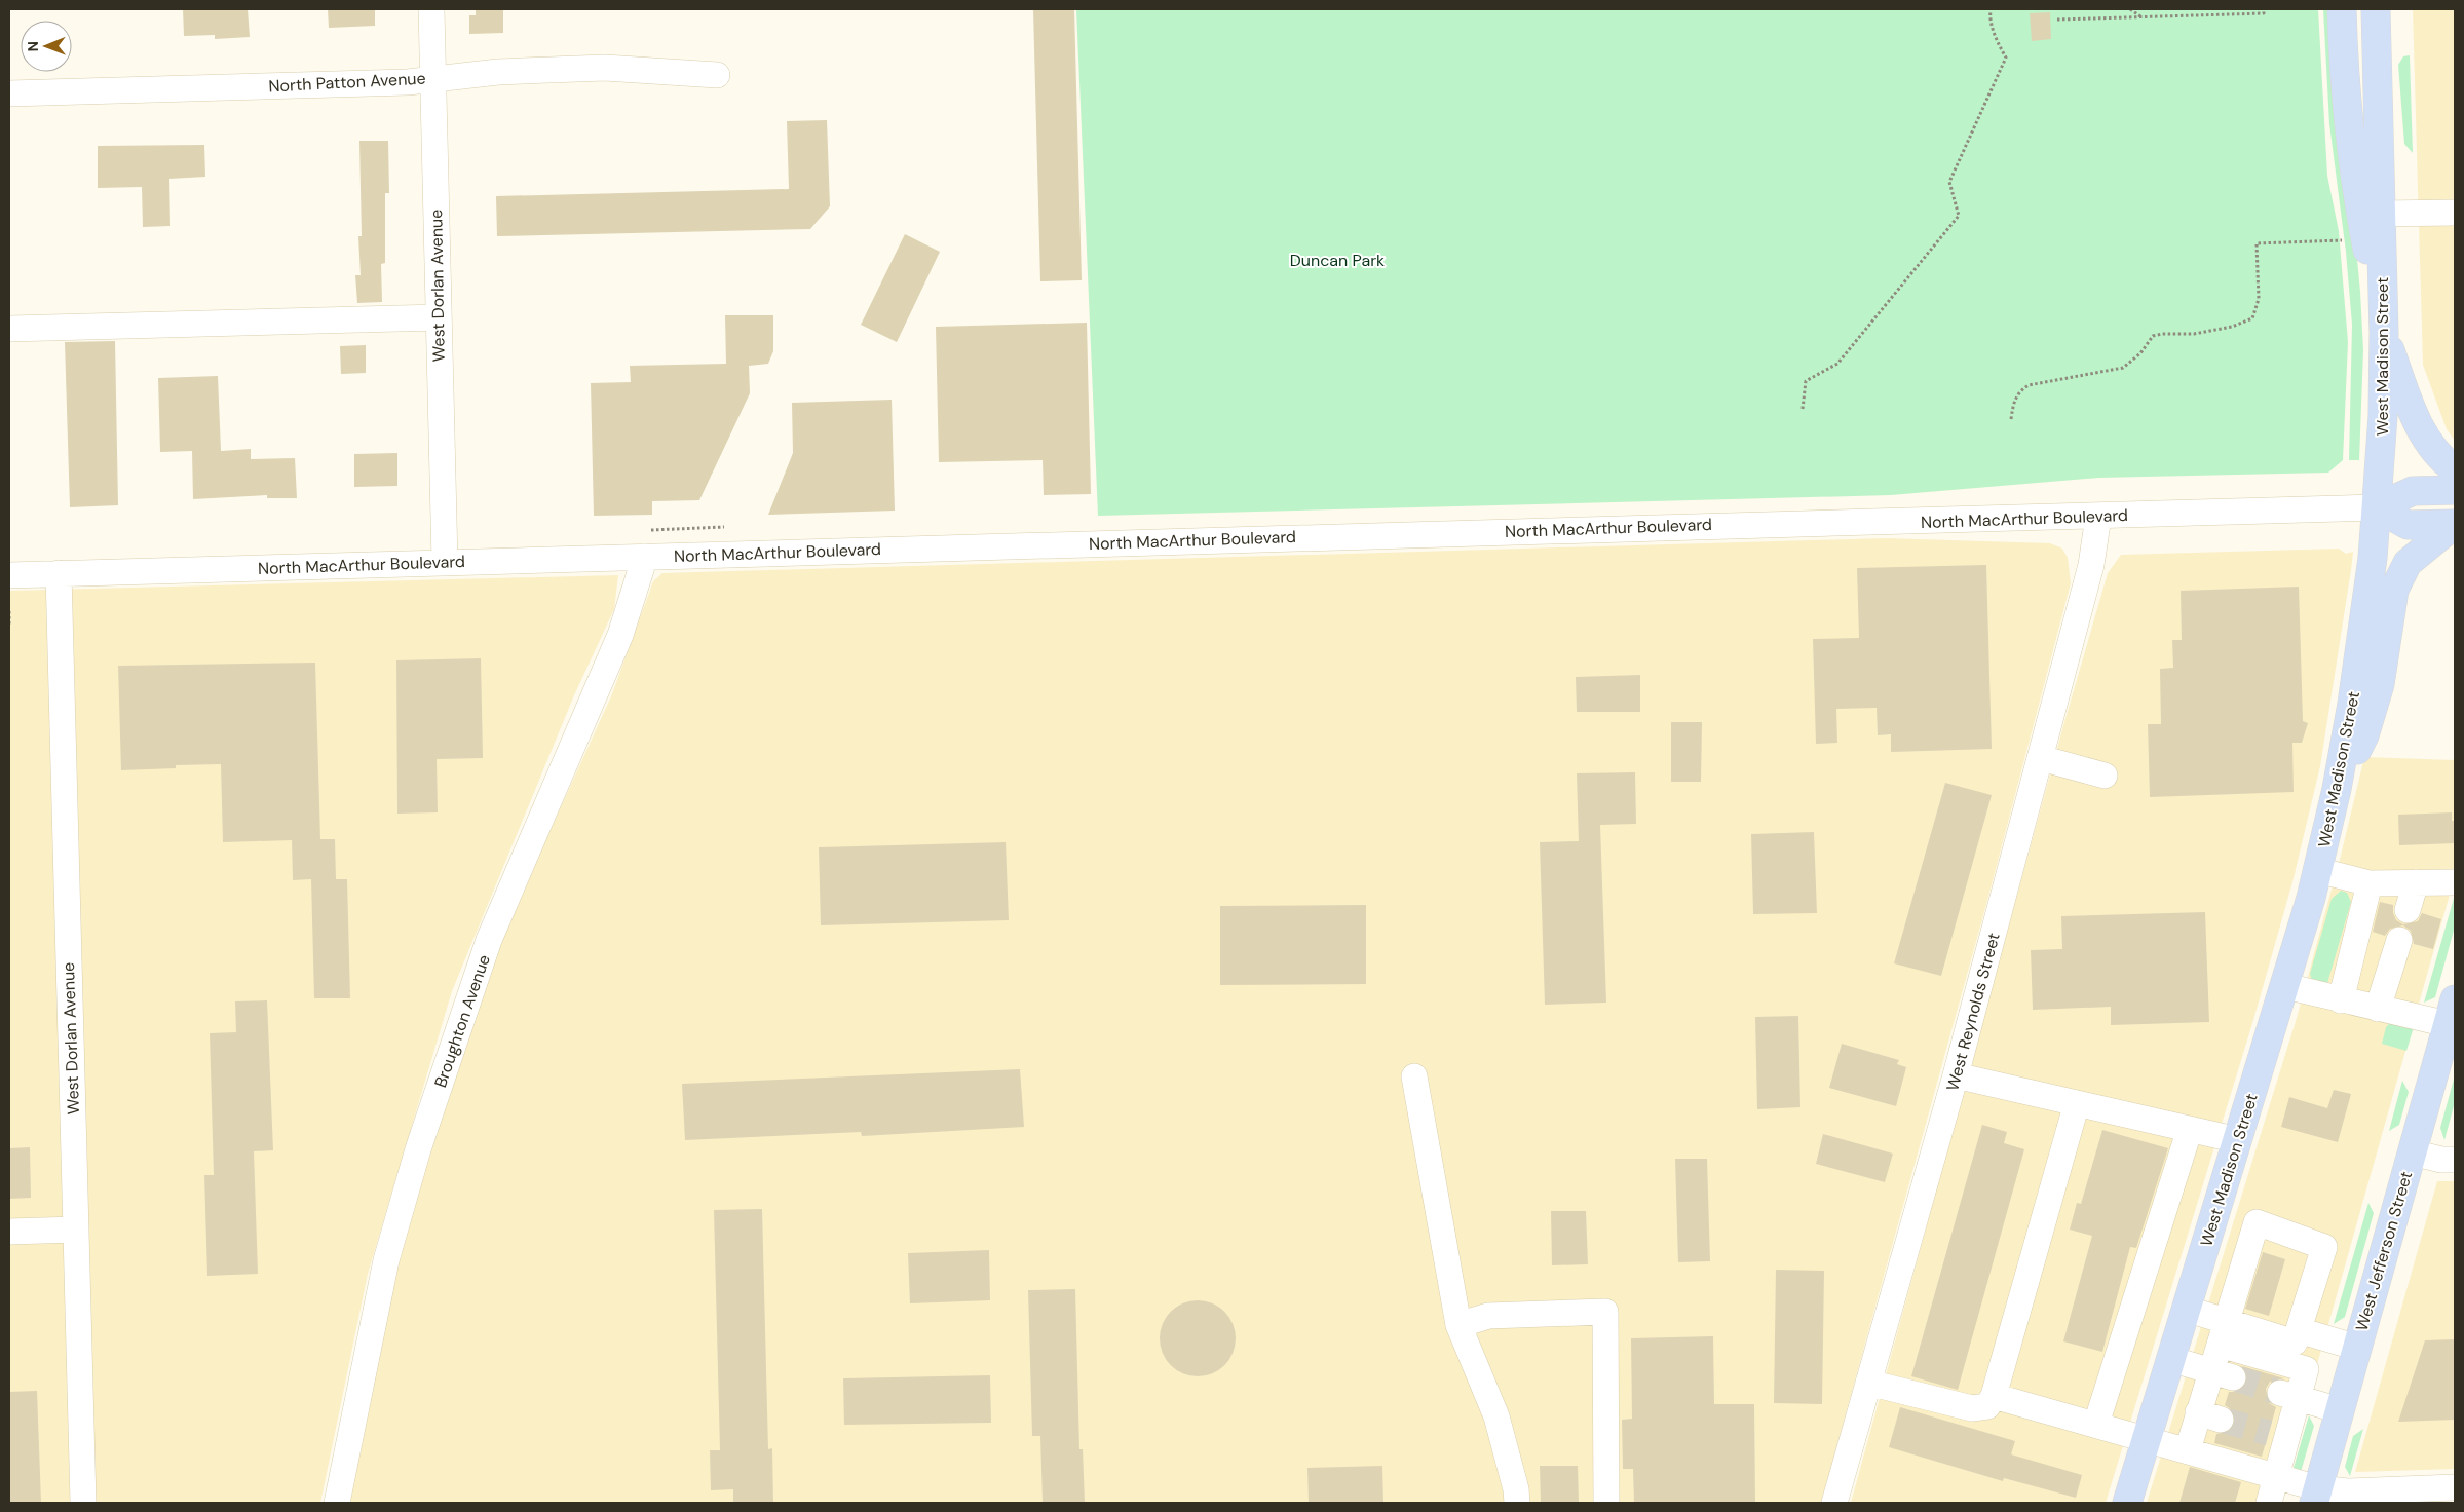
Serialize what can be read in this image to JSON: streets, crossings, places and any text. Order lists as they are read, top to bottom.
{
  "streets": {
    "main road": ["West Madison Street", "North MacArthur Boulevard", "West Jefferson Street"],
    "street": [
      "North Patton Avenue",
      "West Dorlan Avenue",
      "West Reynolds Street",
      "Broughton Avenue"
    ]
  },
  "crossings": [
    ["North Patton Avenue", "West Dorlan Avenue"],
    ["West Dorlan Avenue", "North MacArthur Boulevard"],
    ["West Madison Street", "North MacArthur Boulevard"],
    ["North MacArthur Boulevard", "West Reynolds Street"],
    ["North MacArthur Boulevard", "Broughton Avenue"]
  ],
  "parks": ["Duncan Park"],
  "north": "left"
}
